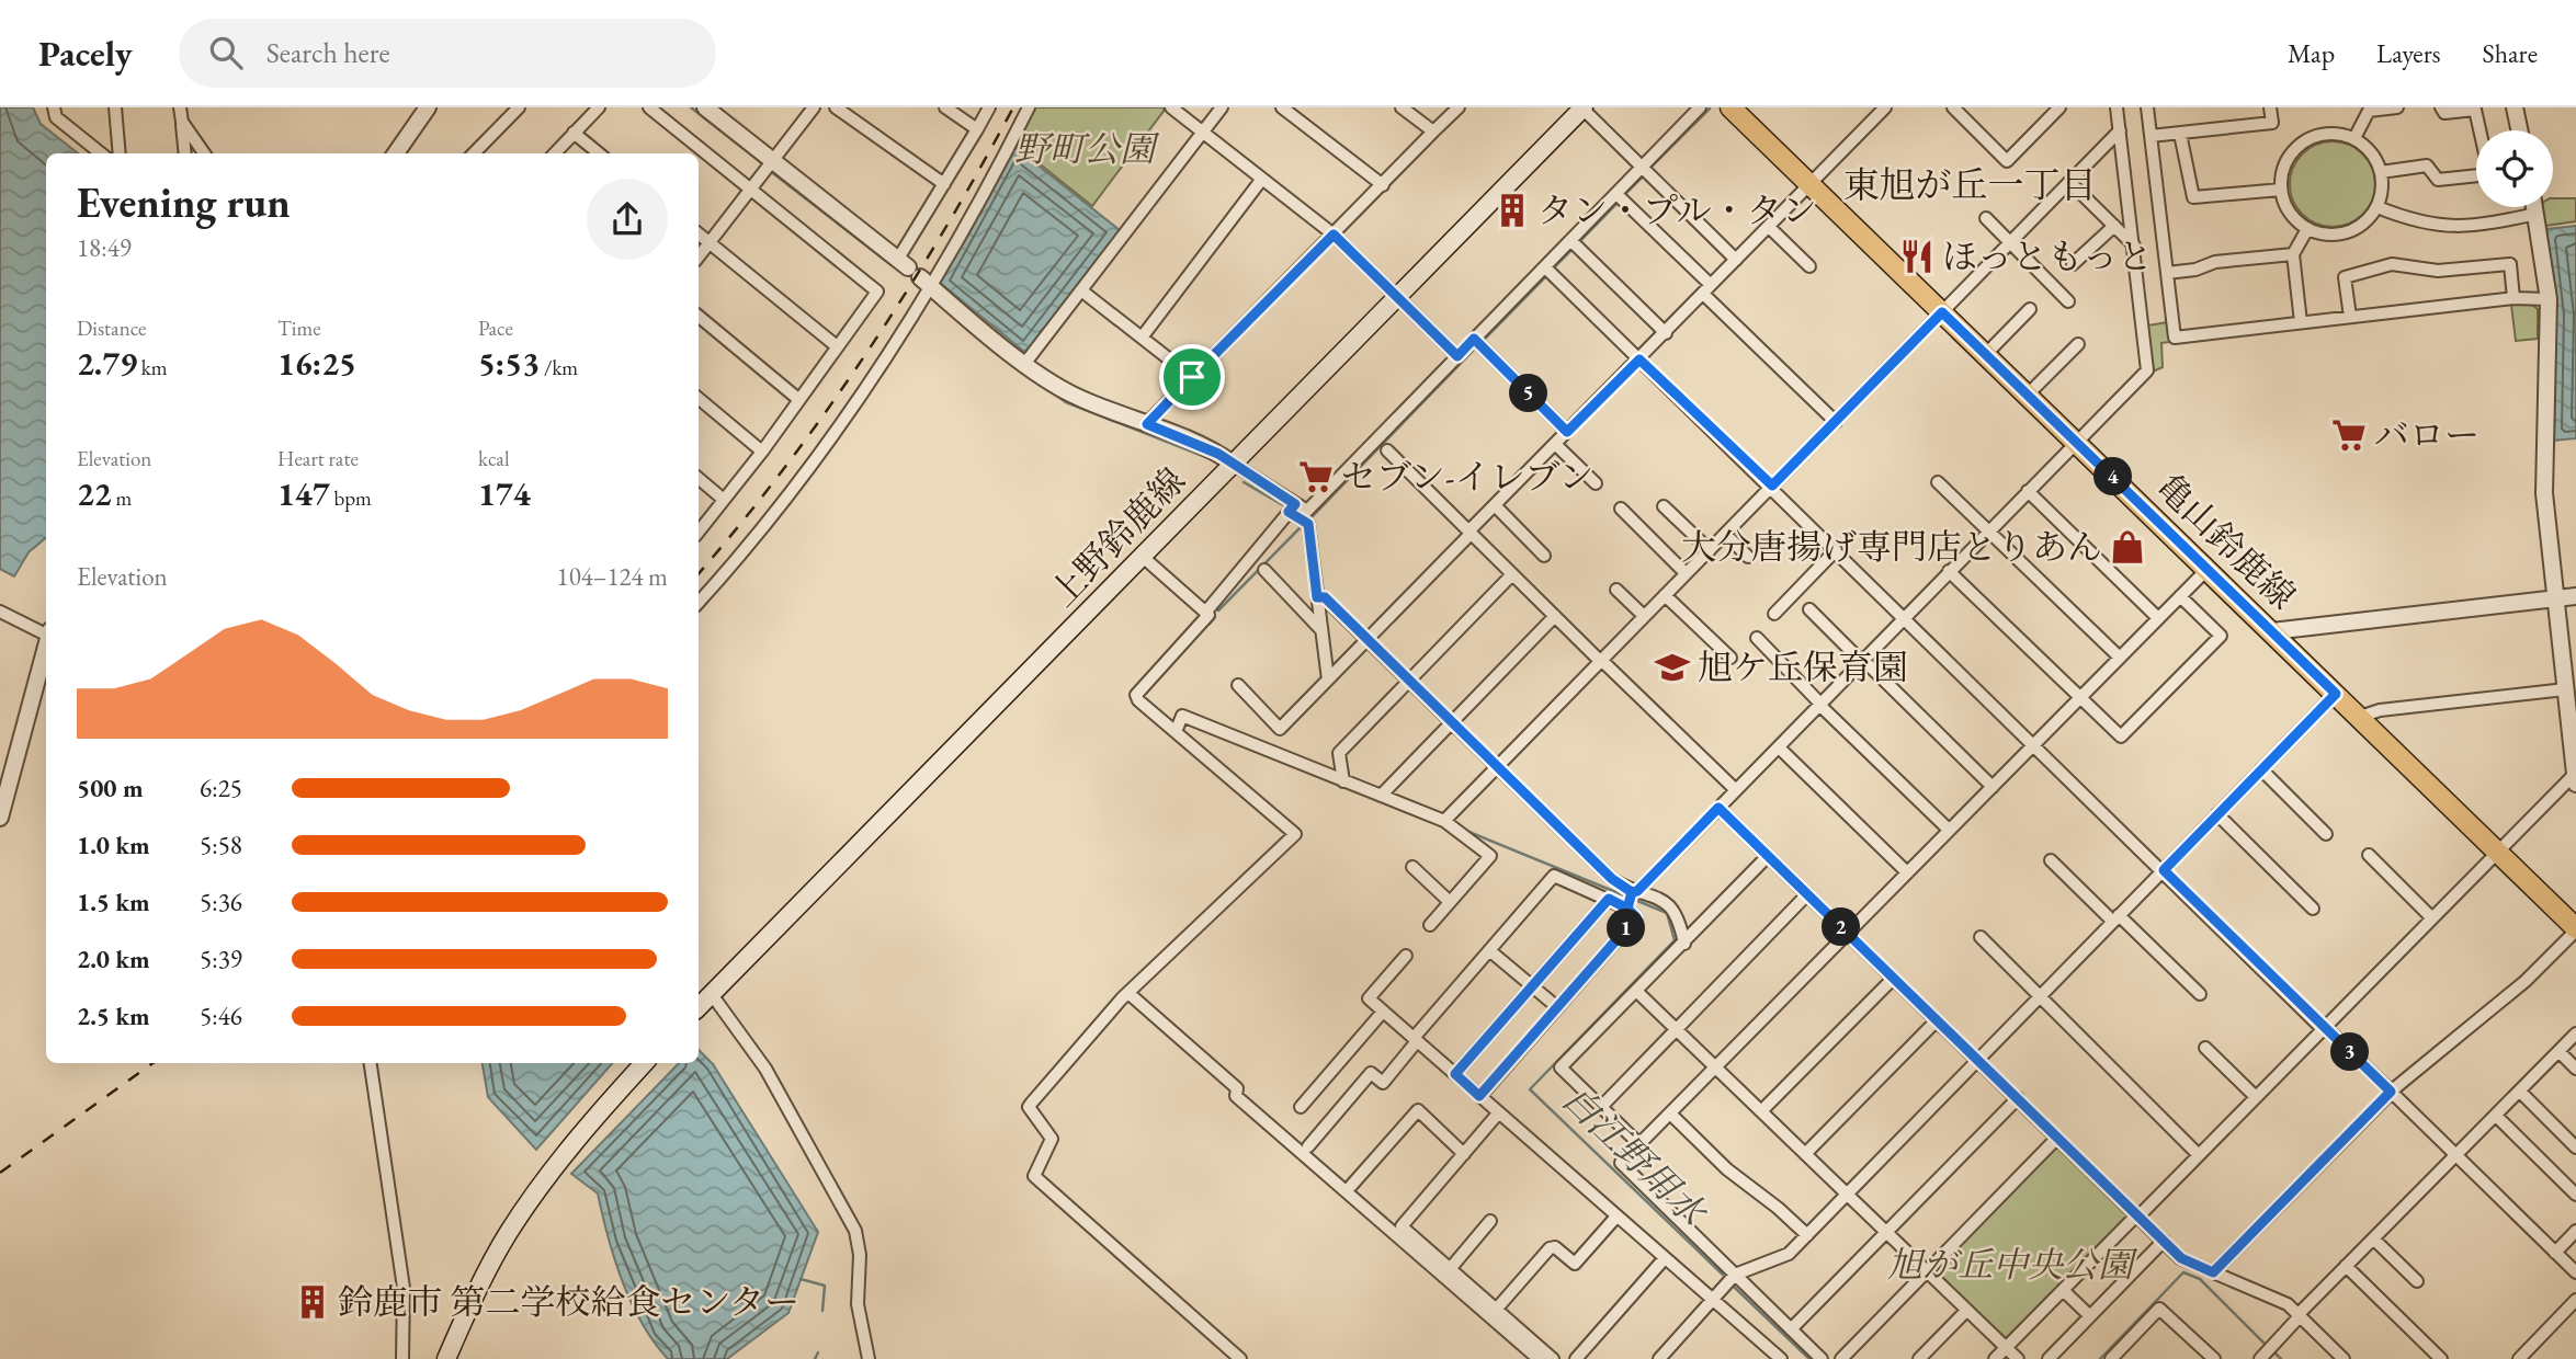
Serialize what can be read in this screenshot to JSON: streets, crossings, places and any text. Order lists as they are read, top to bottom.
{
  "streets": {
    "main road": ["上野鈴鹿線", "亀山鈴鹿線"]
  },
  "districts": ["東旭が丘一丁目"],
  "water": ["白江野用水"],
  "parks": ["野町公園", "旭が丘中央公園"],
  "places": {
    "building": ["タン・プル・タン", "鈴鹿市 第二学校給食センター"],
    "restaurant": ["ほっともっと"],
    "supermarket": ["バロー", "セブン-イレブン"],
    "shop": ["大分唐揚げ専門店とりあん"],
    "school or university": ["旭ケ丘保育園"]
  },
  "page": {
    "header": "Pacely",
    "search": "Search here",
    "nav": ["Map", "Layers", "Share"],
    "heading": ["Evening run", "18:49"],
    "stats": [
      ["Distance", "2.79 km"],
      ["Time", "16:25"],
      ["Pace", "5:53 /km"],
      ["Elevation", "22 m"],
      ["Heart rate", "147 bpm"],
      ["kcal", "174"]
    ],
    "pins": [
      "5",
      "4",
      "2",
      "1",
      "3"
    ],
    "chart": ["Elevation", "104–124 m"],
    "list": [
      {
        "name": "500 m",
        "note": "6:25"
      },
      {
        "name": "1.0 km",
        "note": "5:58"
      },
      {
        "name": "1.5 km",
        "note": "5:36"
      },
      {
        "name": "2.0 km",
        "note": "5:39"
      },
      {
        "name": "2.5 km",
        "note": "5:46"
      }
    ]
  }
}
